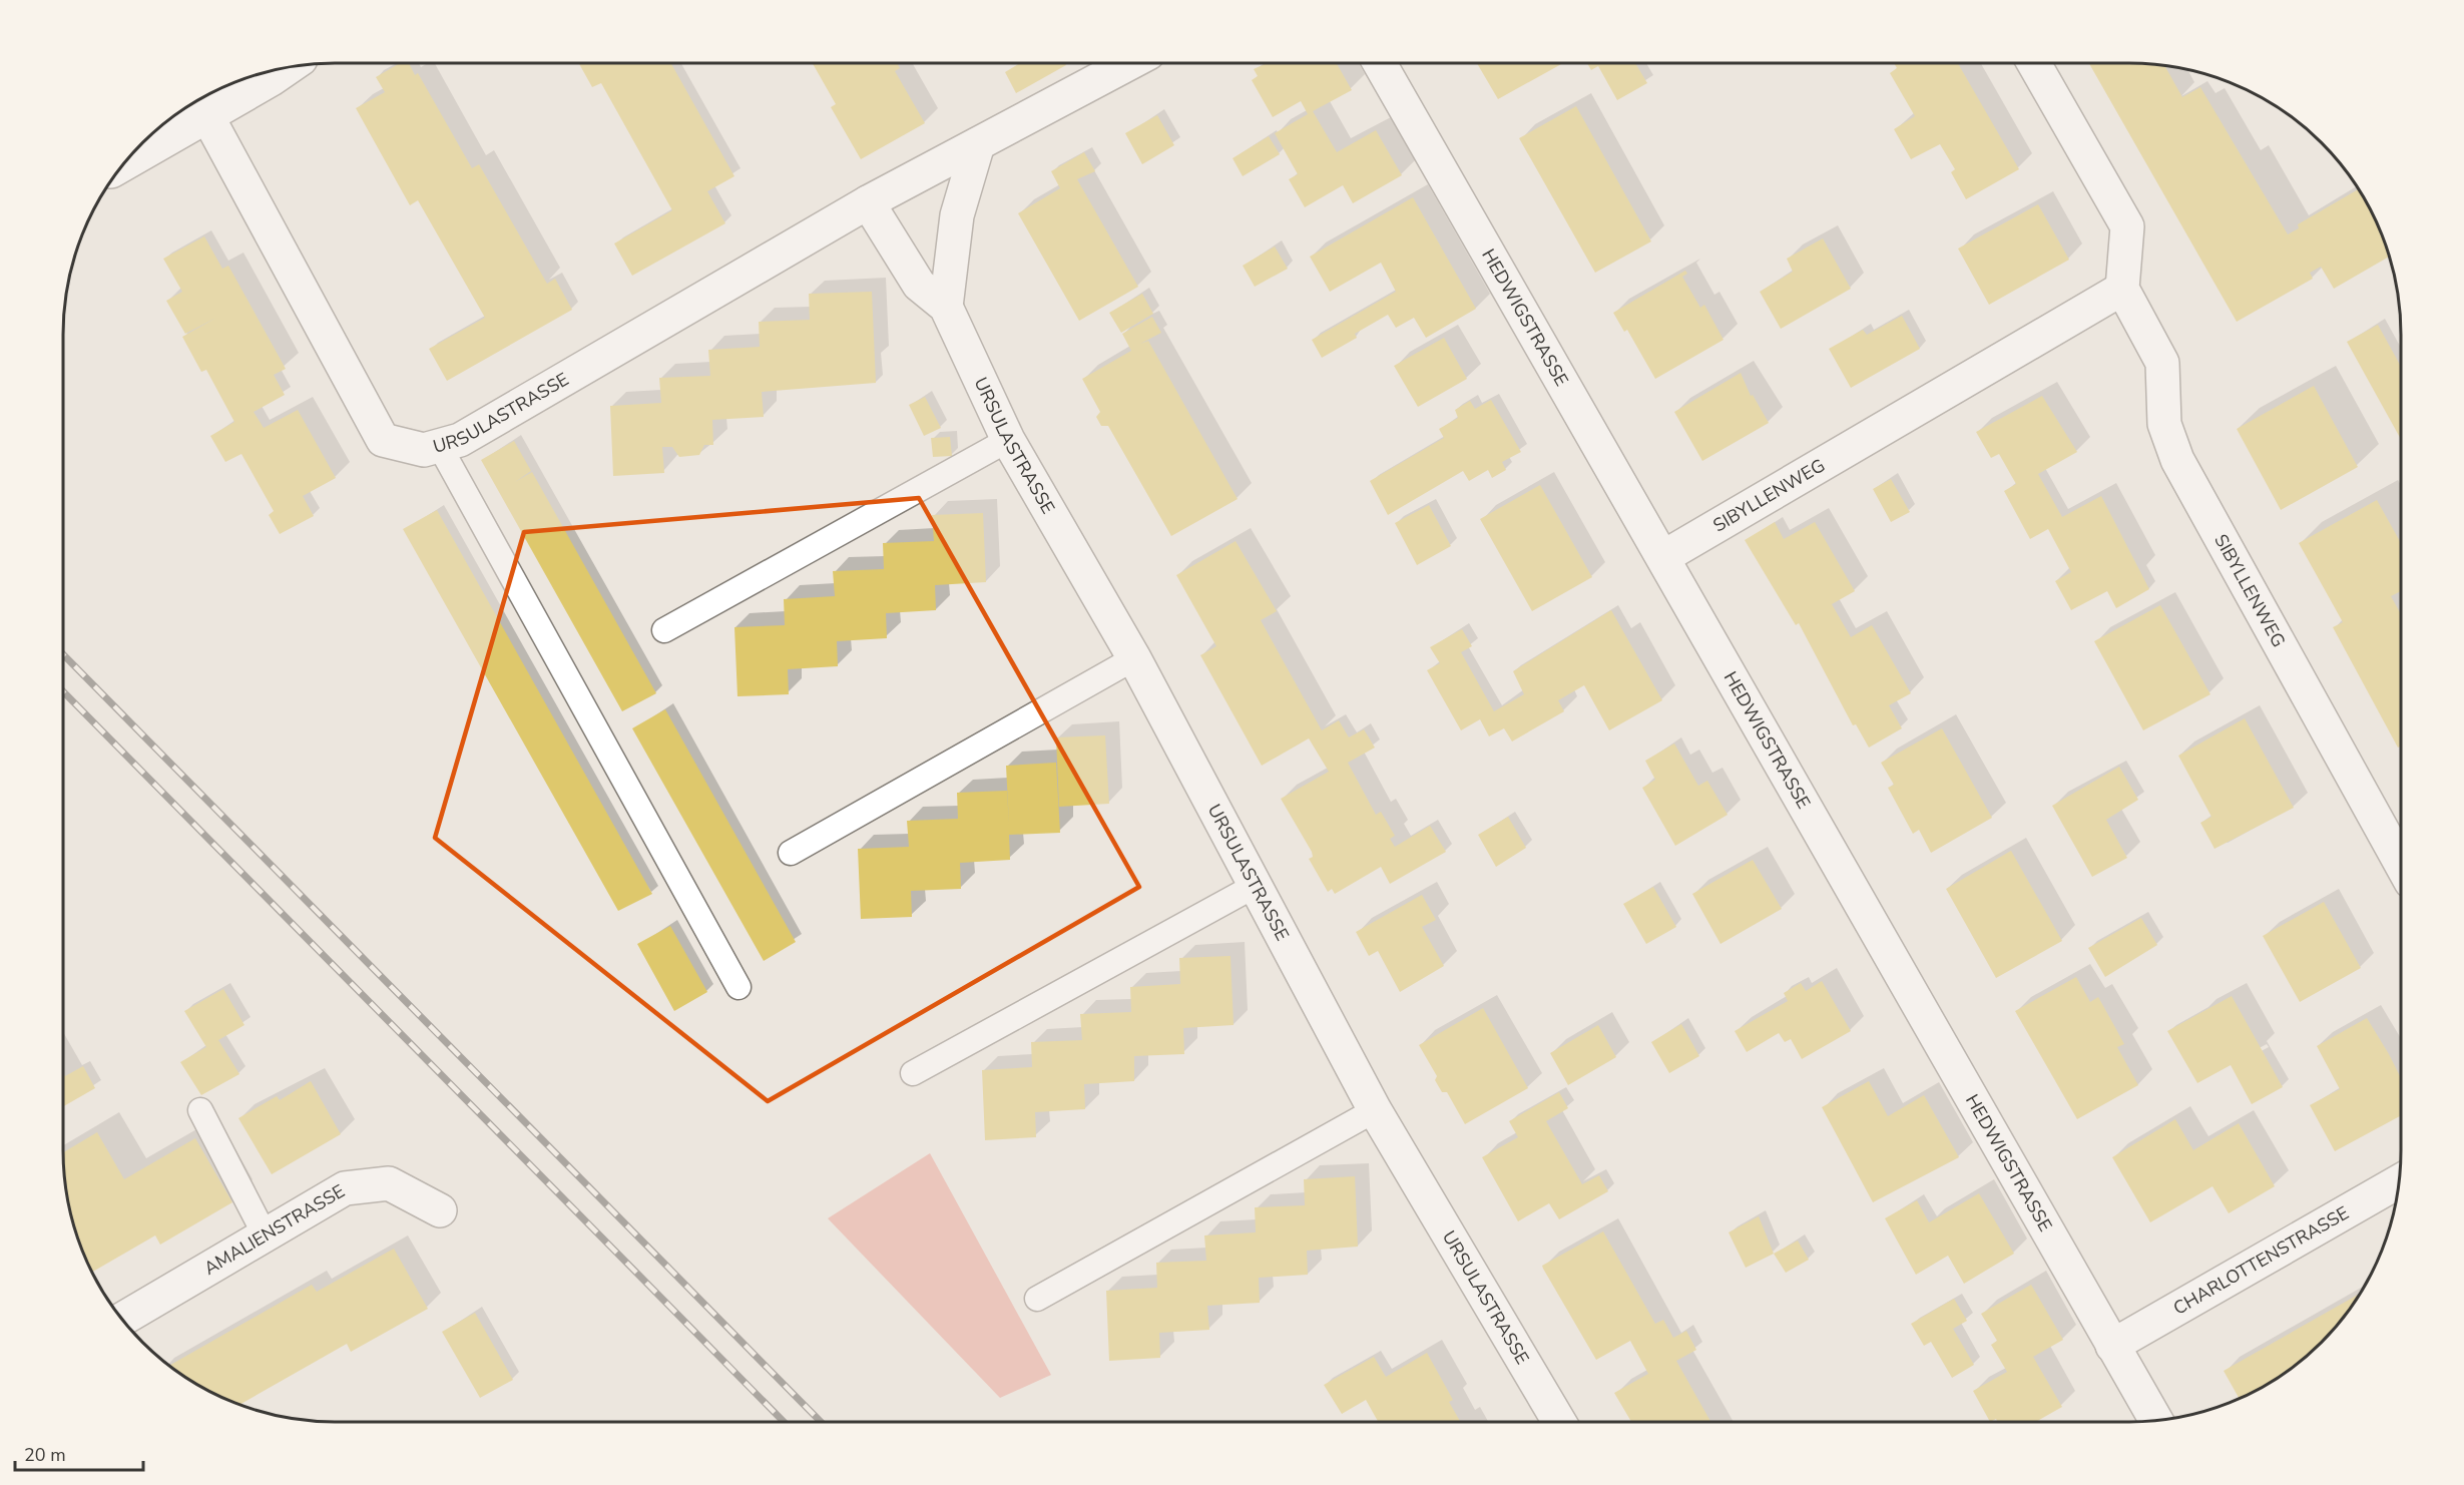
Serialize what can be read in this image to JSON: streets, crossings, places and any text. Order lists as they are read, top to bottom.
{
  "streets": {
    "street": [
      "HEDWIGSTRASSE",
      "URSULASTRASSE",
      "SIBYLLENWEG",
      "AMALIENSTRASSE",
      "CHARLOTTENSTRASSE"
    ]
  },
  "crossings": [
    ["HEDWIGSTRASSE", "SIBYLLENWEG"],
    ["HEDWIGSTRASSE", "CHARLOTTENSTRASSE"]
  ],
  "scale_bar": "20 m"
}
